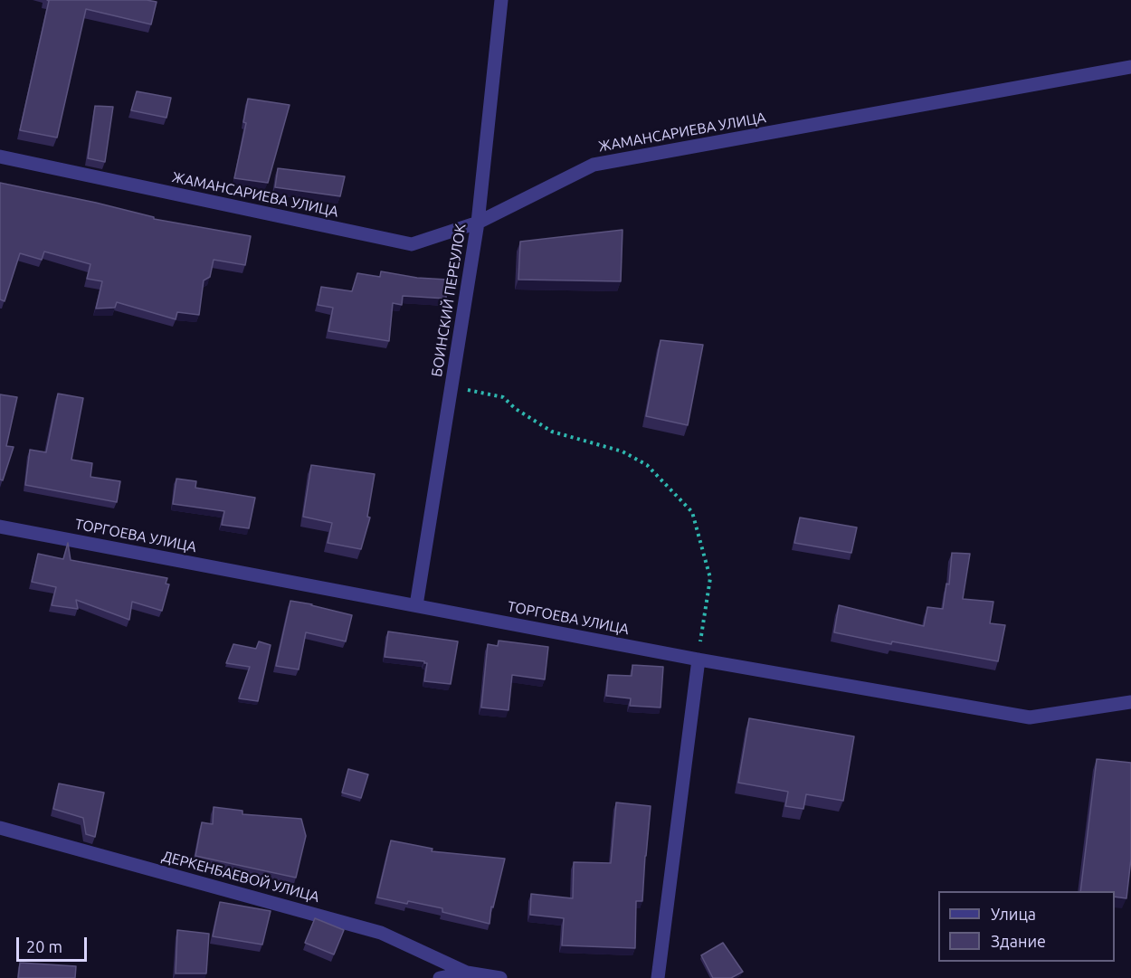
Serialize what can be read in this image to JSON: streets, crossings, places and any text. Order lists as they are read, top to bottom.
{
  "streets": {
    "street": [
      "ЖАМАНСАРИЕВА УЛИЦА",
      "БОИНСКИЙ ПЕРЕУЛОК",
      "ТОРГОЕВА УЛИЦА",
      "ДЕРКЕНБАЕВОЙ УЛИЦА"
    ]
  },
  "crossings": [
    ["ЖАМАНСАРИЕВА УЛИЦА", "БОИНСКИЙ ПЕРЕУЛОК"],
    ["БОИНСКИЙ ПЕРЕУЛОК", "ТОРГОЕВА УЛИЦА"]
  ],
  "legend": ["Улица", "Здание"],
  "scale_bar": "20 m"
}
